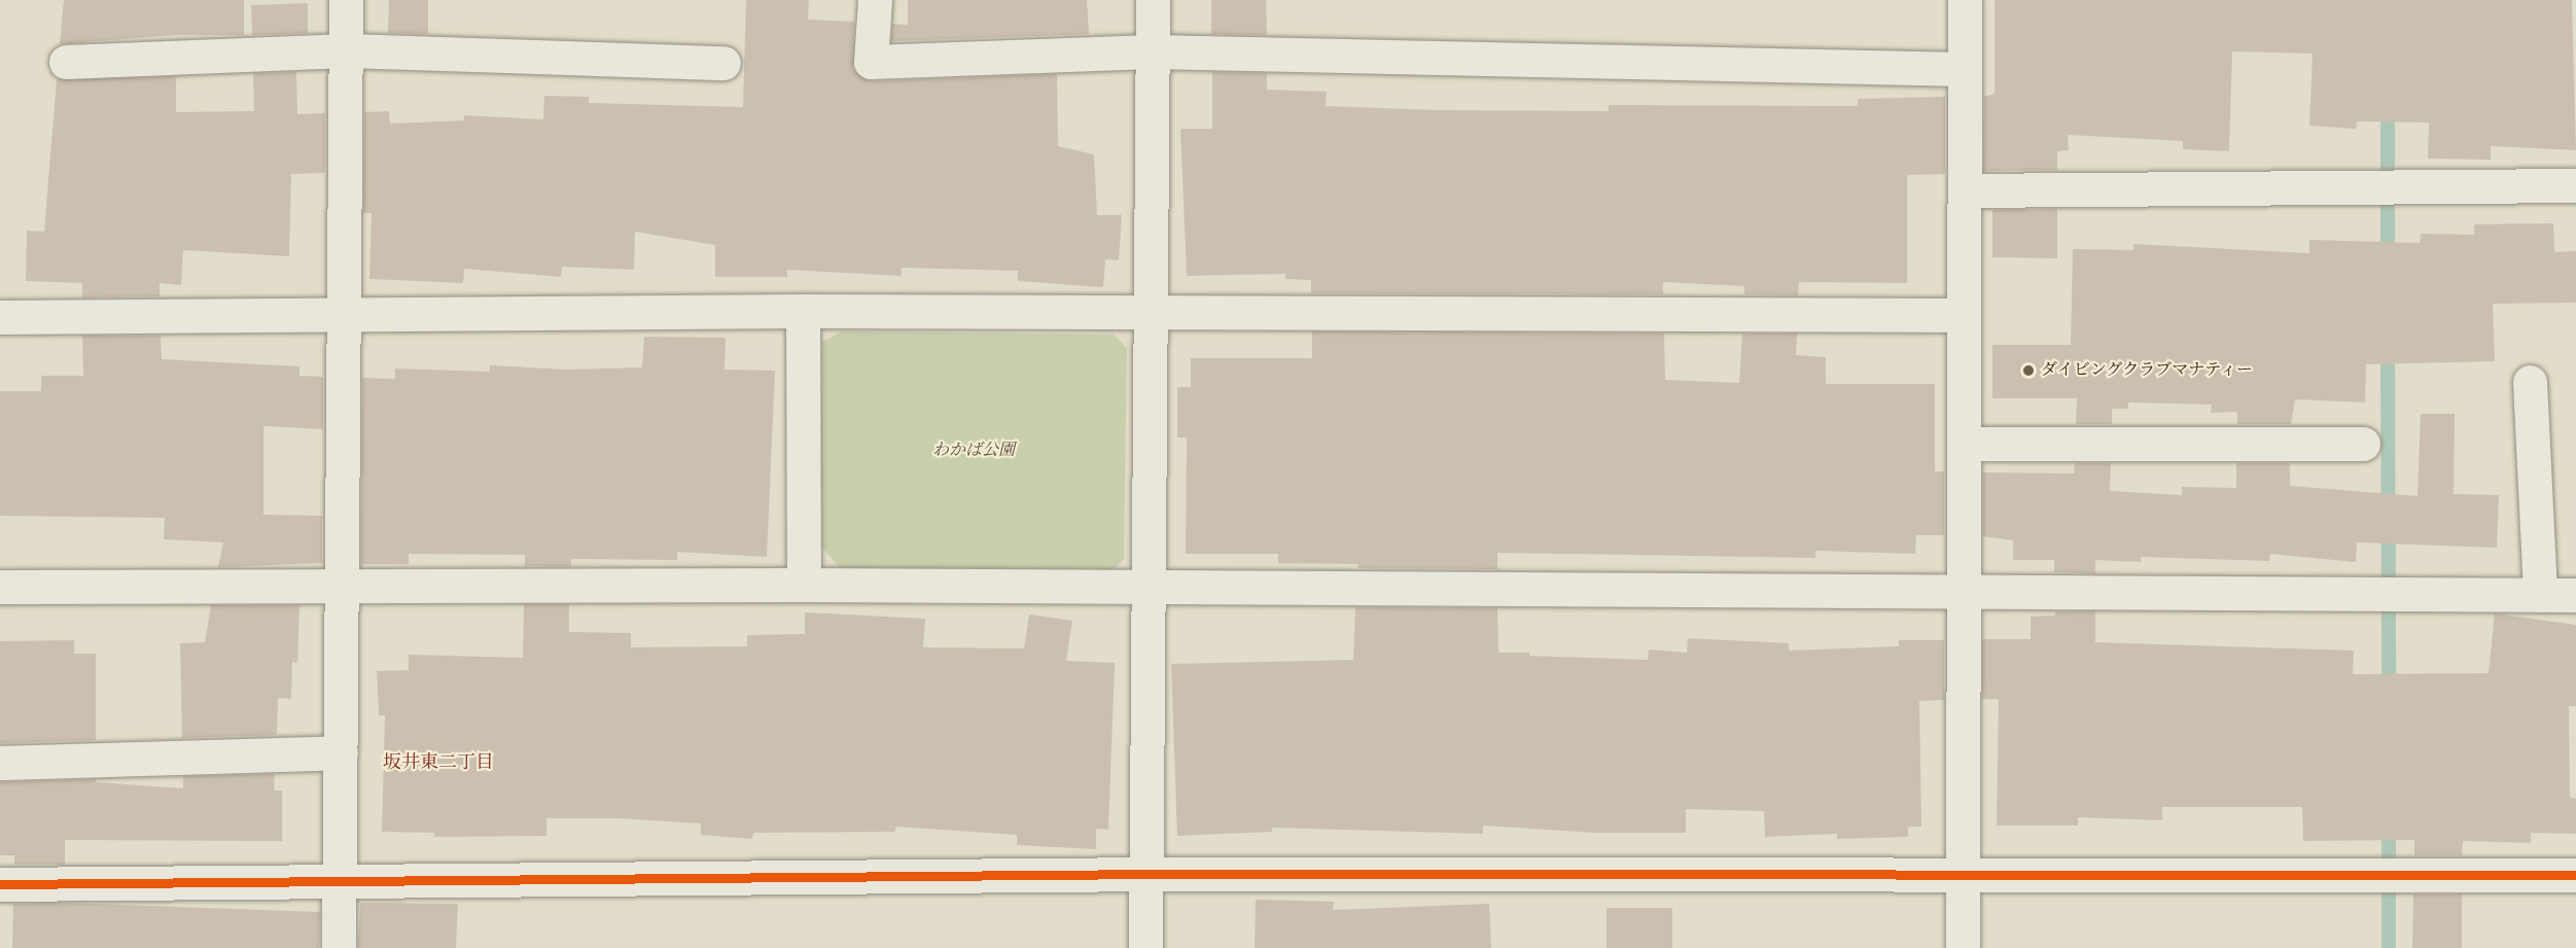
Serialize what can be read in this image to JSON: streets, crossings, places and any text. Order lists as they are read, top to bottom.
{
  "districts": ["坂井東二丁目"],
  "parks": ["わかば公園"],
  "places": ["ダイビングクラブマナティー"]
}
